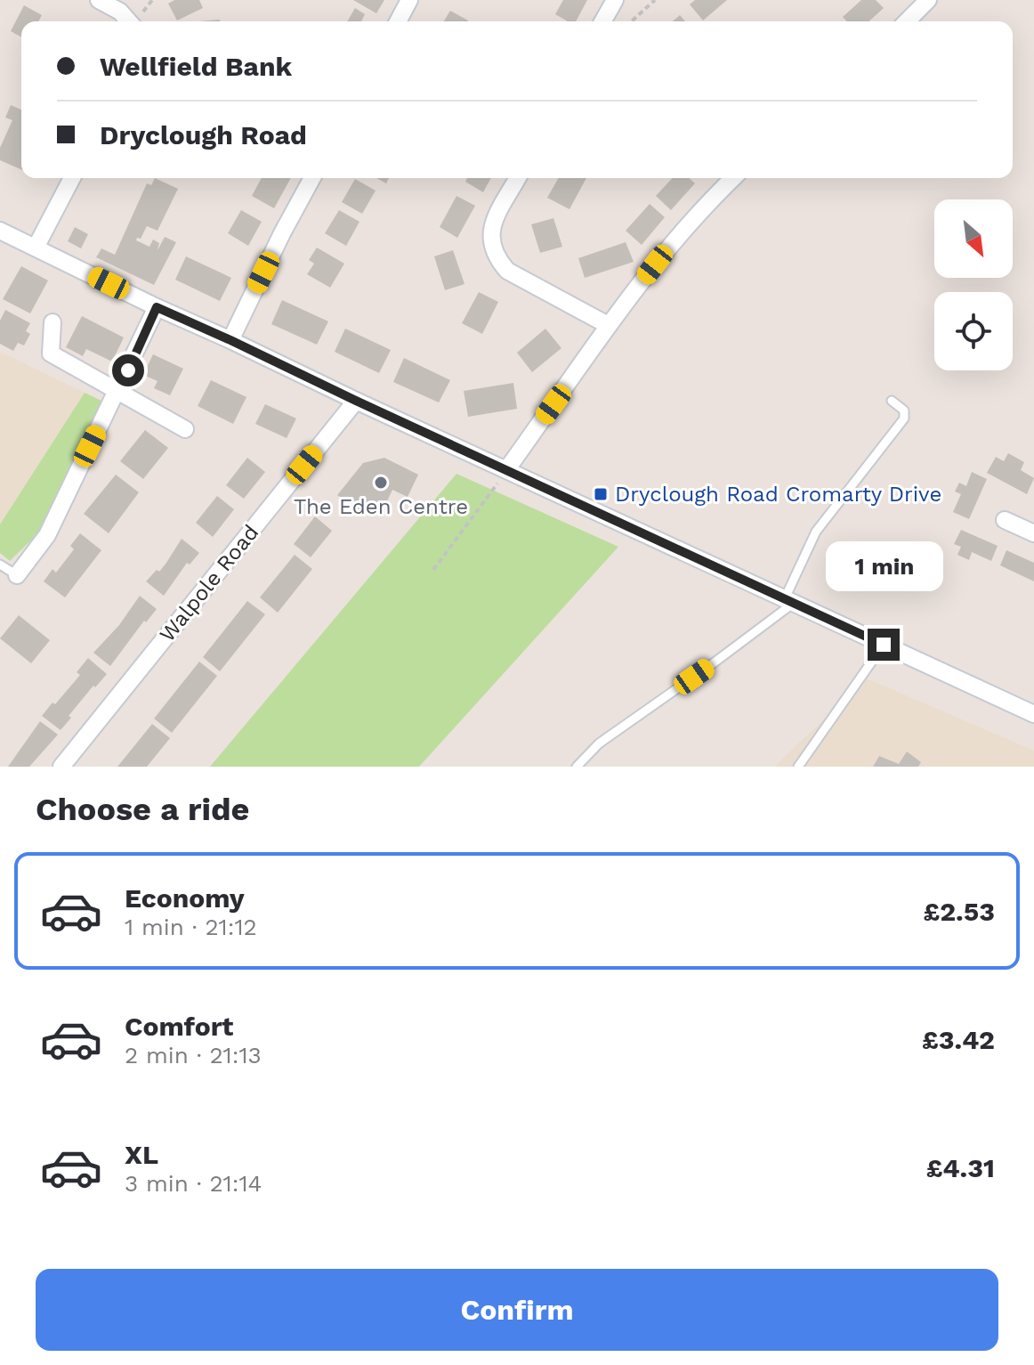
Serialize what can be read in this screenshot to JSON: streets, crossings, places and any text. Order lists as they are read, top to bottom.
{
  "streets": {
    "street": ["Walpole Road"]
  },
  "places": {
    "other": ["The Eden Centre"],
    "transit": ["Dryclough Road Cromarty Drive"]
  },
  "north": "bottom right",
  "page": {
    "banner": ["Wellfield Bank", "Dryclough Road"],
    "bubble": "1 min",
    "heading": "Choose a ride",
    "list": [
      {
        "name": "Economy",
        "note": "1 min · 21:12",
        "value": "£2.53"
      },
      {
        "name": "Comfort",
        "note": "2 min · 21:13",
        "value": "£3.42"
      },
      {
        "name": "XL",
        "note": "3 min · 21:14",
        "value": "£4.31"
      }
    ],
    "buttons": "Confirm"
  }
}
